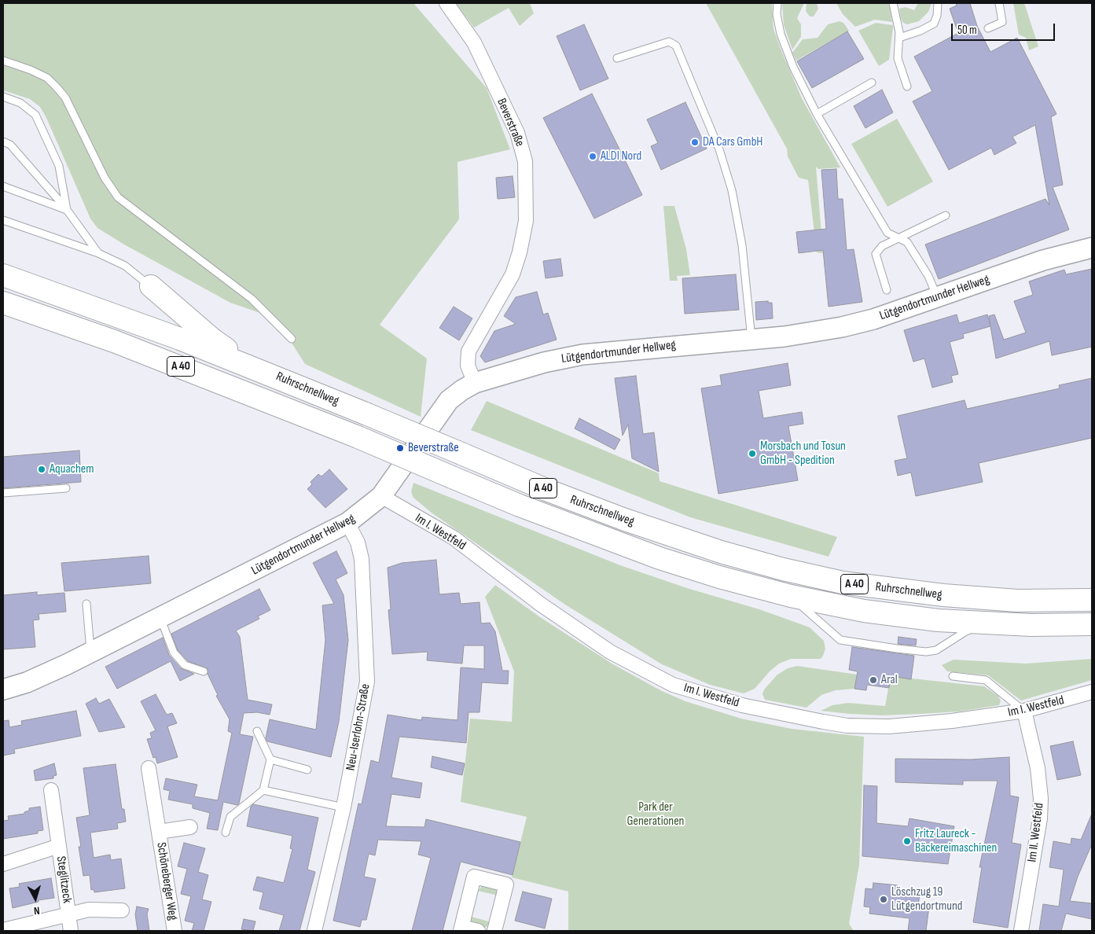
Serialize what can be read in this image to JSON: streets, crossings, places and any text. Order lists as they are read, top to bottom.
{
  "streets": {
    "highway": ["A 40", "Ruhrschnellweg"],
    "main road": ["Lütgendortmunder Hellweg"],
    "street": [
      "Beverstraße",
      "Im I. Westfeld",
      "Neu-Iserlohn-Straße",
      "Im II. Westfeld",
      "Steglitzeck",
      "Schöneberger Weg"
    ]
  },
  "crossings": [
    ["Beverstraße", "Lütgendortmunder Hellweg"],
    ["Lütgendortmunder Hellweg", "Im I. Westfeld"],
    ["Lütgendortmunder Hellweg", "Neu-Iserlohn-Straße"],
    ["Im I. Westfeld", "Im II. Westfeld"]
  ],
  "parks": ["Park der Generationen"],
  "places": [
    "DA Cars GmbH",
    "ALDI Nord",
    "Beverstraße",
    "Morsbach und Tosun GmbH - Spedition",
    "Aquachem",
    "Aral",
    "Fritz Laureck - Bäckereimaschinen",
    "Löschzug 19 Lütgendortmund"
  ],
  "scale_bar": "50 m",
  "north": "bottom"
}
